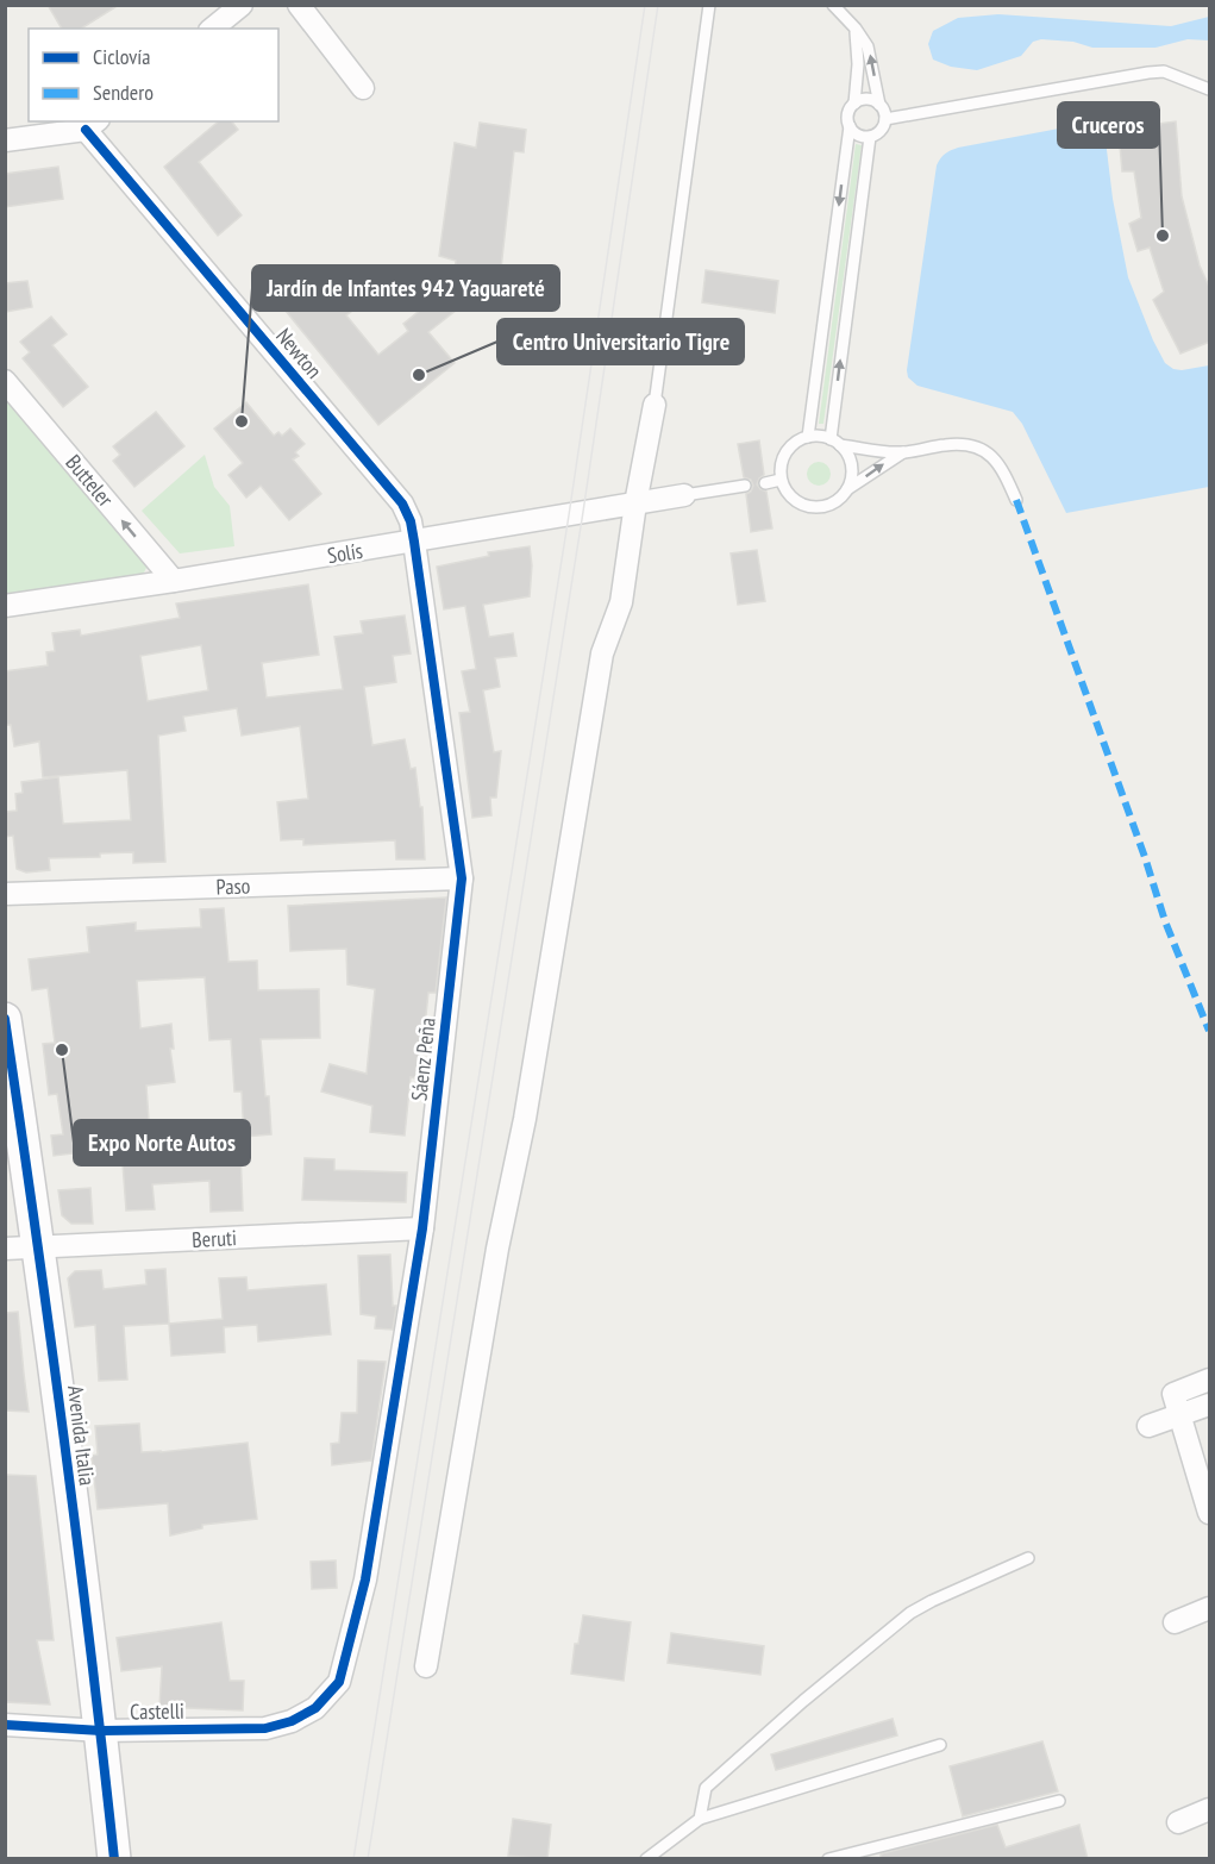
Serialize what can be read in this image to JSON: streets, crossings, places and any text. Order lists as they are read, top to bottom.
{
  "streets": {
    "street": [
      "Newton",
      "Butteler",
      "Solís",
      "Paso",
      "Sáenz Peña",
      "Beruti",
      "Avenida Italia",
      "Castelli"
    ]
  },
  "crossings": [
    ["Newton", "Solís"],
    ["Newton", "Sáenz Peña"],
    ["Butteler", "Solís"],
    ["Solís", "Sáenz Peña"],
    ["Paso", "Sáenz Peña"],
    ["Sáenz Peña", "Beruti"],
    ["Sáenz Peña", "Castelli"],
    ["Beruti", "Avenida Italia"],
    ["Avenida Italia", "Castelli"]
  ],
  "one_way": ["Butteler"],
  "places": [
    "Cruceros",
    "Centro Universitario Tigre",
    "Jardín de Infantes 942 Yaguareté",
    "Expo Norte Autos"
  ],
  "legend": ["Ciclovía", "Sendero"]
}
